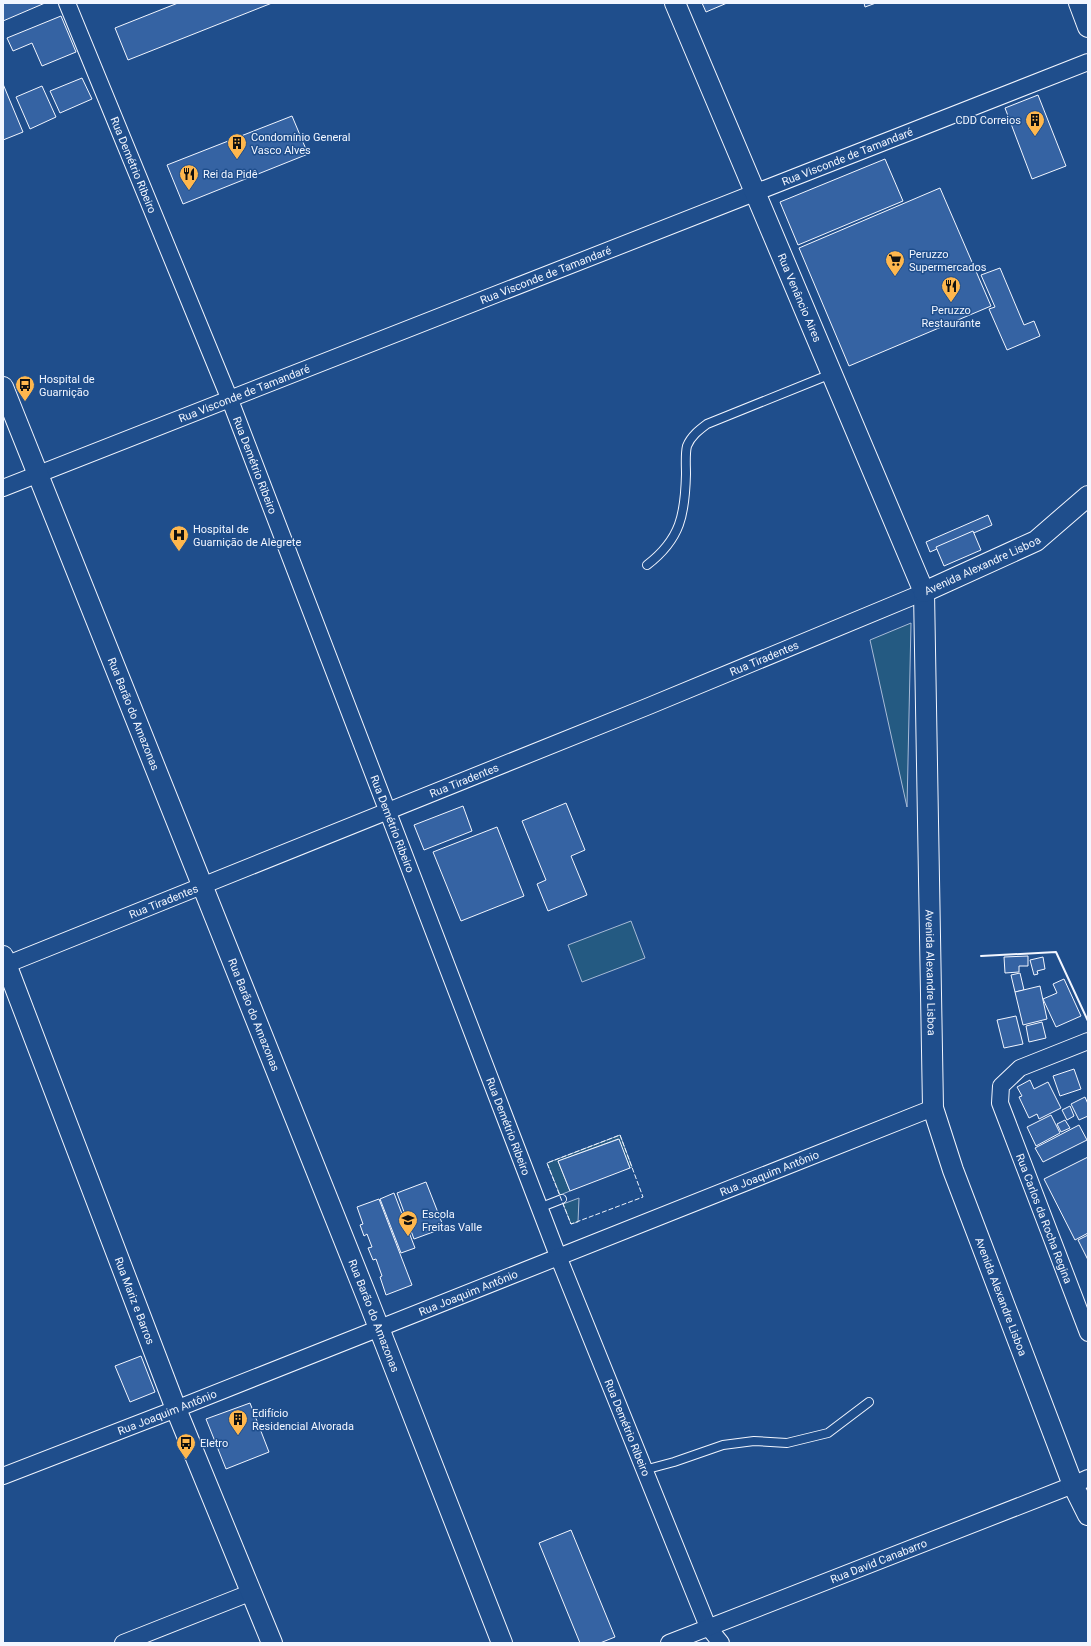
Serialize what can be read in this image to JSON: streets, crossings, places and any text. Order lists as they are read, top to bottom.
{
  "streets": {
    "street": [
      "Rua Visconde de Tamandaré",
      "Rua Demétrio Ribeiro",
      "Rua Venâncio Aires",
      "Avenida Alexandre Lisboa",
      "Rua Tiradentes",
      "Rua Barão do Amazonas",
      "Rua Joaquim Antônio",
      "Rua Carlos da Rocha Regina",
      "Rua Mariz e Barros",
      "Rua David Canabarro"
    ]
  },
  "crossings": [
    ["Rua Visconde de Tamandaré", "Rua Demétrio Ribeiro"],
    ["Rua Visconde de Tamandaré", "Rua Venâncio Aires"],
    ["Rua Visconde de Tamandaré", "Rua Barão do Amazonas"],
    ["Rua Demétrio Ribeiro", "Rua Tiradentes"],
    ["Rua Demétrio Ribeiro", "Rua Joaquim Antônio"],
    ["Rua Demétrio Ribeiro", "Rua David Canabarro"],
    ["Rua Venâncio Aires", "Avenida Alexandre Lisboa"],
    ["Rua Venâncio Aires", "Rua Tiradentes"],
    ["Avenida Alexandre Lisboa", "Rua Tiradentes"],
    ["Avenida Alexandre Lisboa", "Rua Joaquim Antônio"],
    ["Avenida Alexandre Lisboa", "Rua David Canabarro"],
    ["Rua Tiradentes", "Rua Barão do Amazonas"],
    ["Rua Tiradentes", "Rua Mariz e Barros"],
    ["Rua Barão do Amazonas", "Rua Joaquim Antônio"],
    ["Rua Joaquim Antônio", "Rua Mariz e Barros"]
  ],
  "places": {
    "building": ["CDD Correios", "Condomínio General Vasco Alves", "Edifício Residencial Alvorada"],
    "restaurant": ["Rei da Pidê", "Peruzzo Restaurante"],
    "supermarket": ["Peruzzo Supermercados"],
    "bus stop": ["Hospital de Guarnição", "Eletro"],
    "hospital": ["Hospital de Guarnição de Alegrete"],
    "school or university": ["Escola Freitas Valle"]
  }
}
